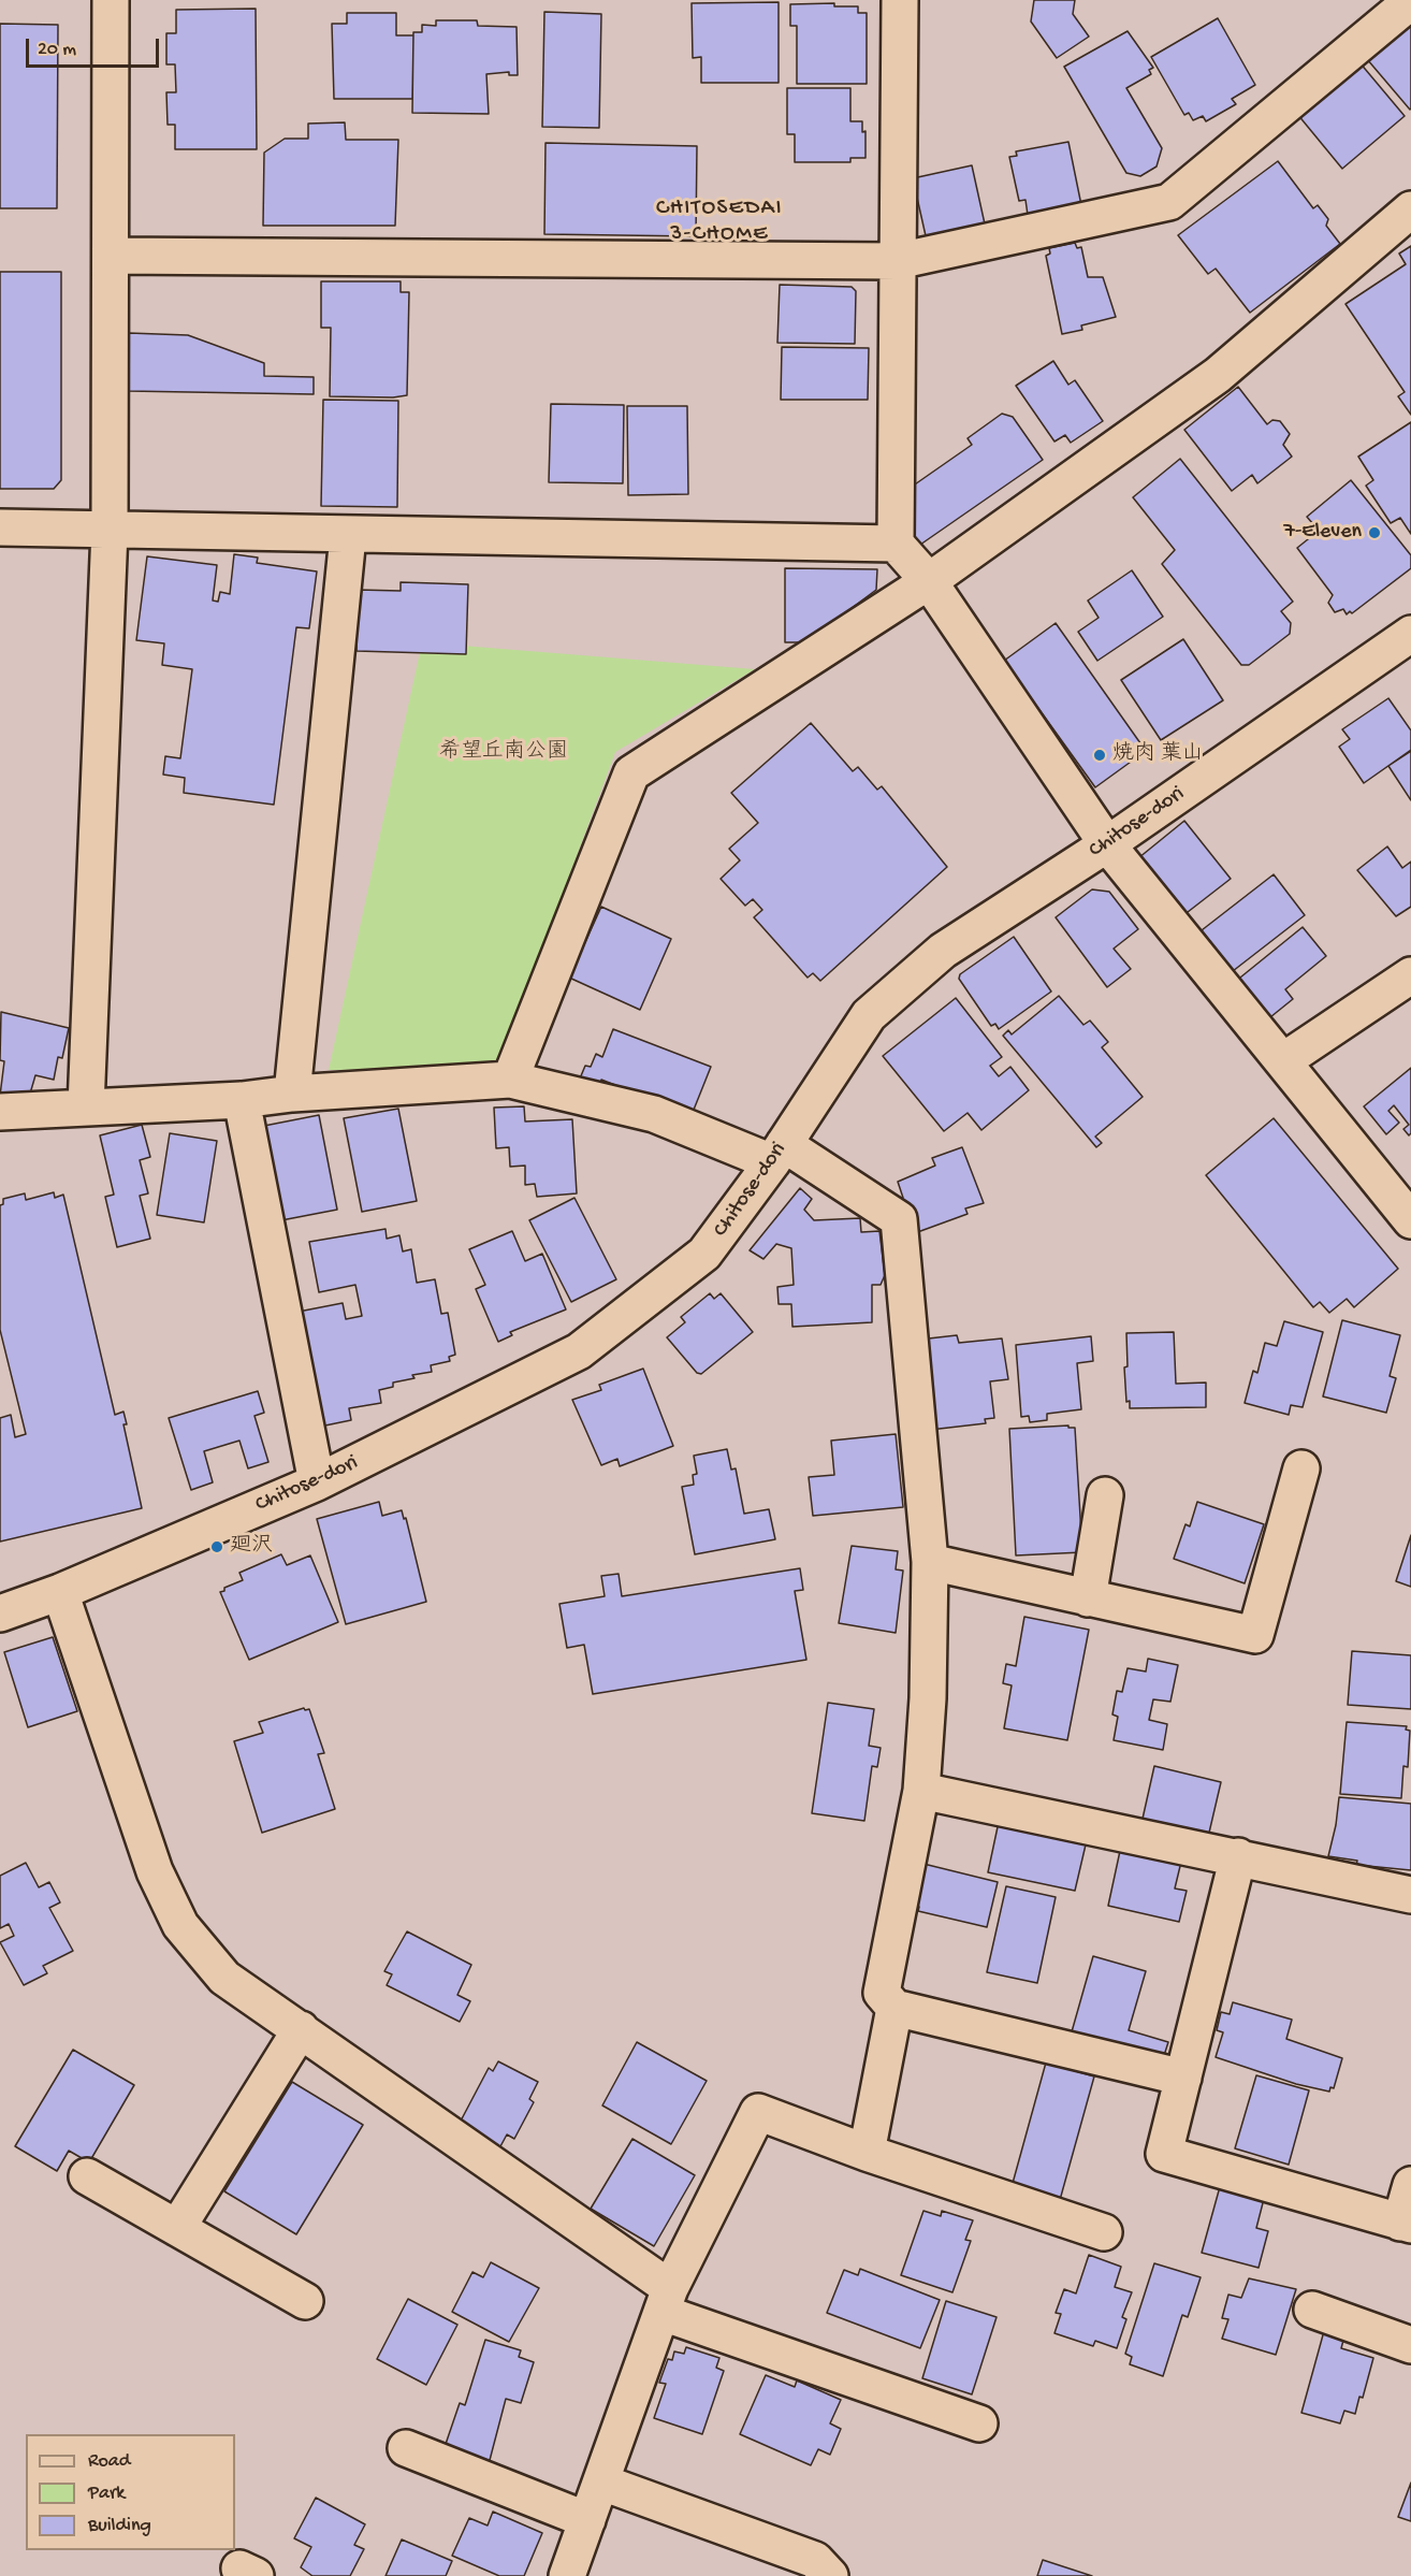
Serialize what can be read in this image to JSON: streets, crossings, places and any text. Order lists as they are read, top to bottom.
{
  "streets": {
    "street": ["Chitose-dori"]
  },
  "districts": ["CHITOSEDAI 3-CHOME"],
  "parks": ["希望丘南公園"],
  "places": ["7-Eleven", "焼肉 葉山", "廻沢"],
  "legend": ["Road", "Park", "Building"],
  "scale_bar": "20 m"
}
